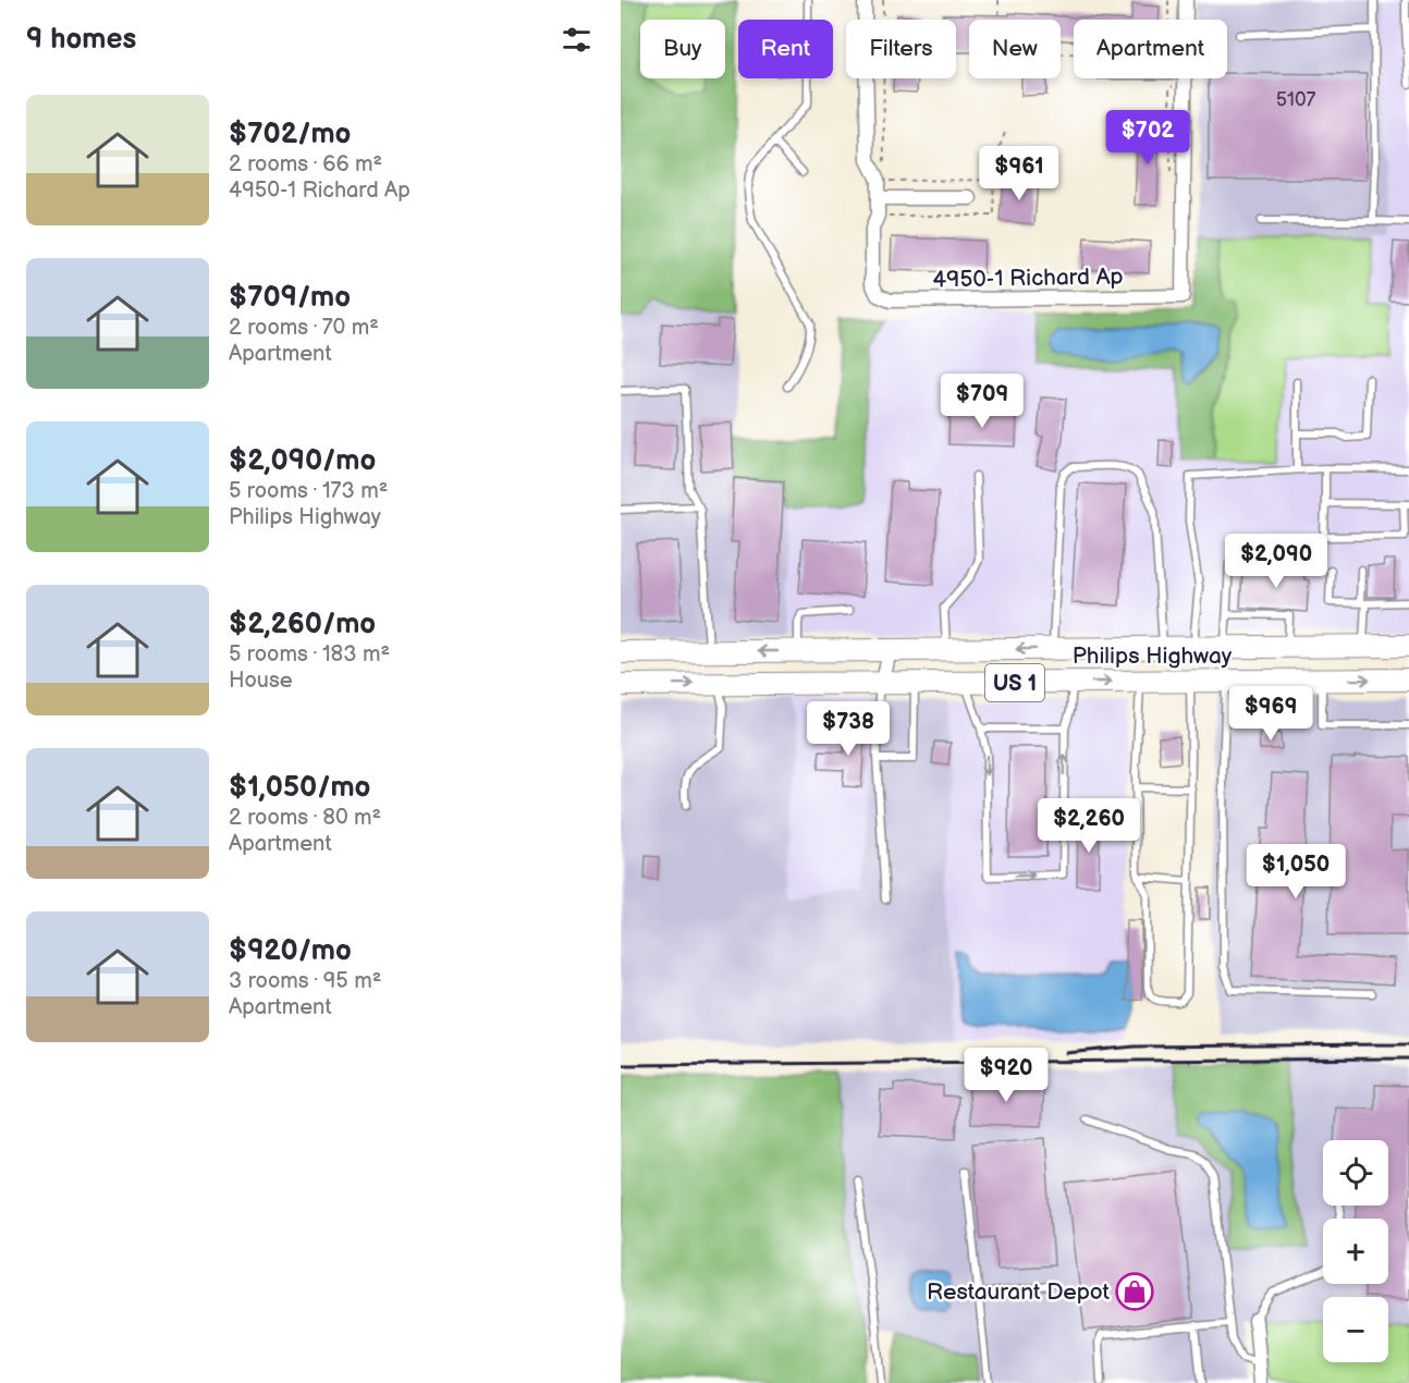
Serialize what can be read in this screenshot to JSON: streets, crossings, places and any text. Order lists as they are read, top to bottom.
{
  "streets": {
    "main road": ["Philips Highway", "US 1"],
    "street": ["4950-1 Richard Ap"]
  },
  "places": {
    "shop": ["Restaurant Depot"]
  },
  "house_numbers": ["5107"],
  "page": {
    "heading": "9 homes",
    "chip": [
      "Buy",
      "Rent",
      "Filters",
      "New",
      "Apartment"
    ],
    "list": [
      {
        "name": "$702/mo",
        "note": "2 rooms · 66 m² · 4950-1 Richard Ap"
      },
      {
        "name": "$709/mo",
        "note": "2 rooms · 70 m² · Apartment"
      },
      {
        "name": "$2,090/mo",
        "note": "5 rooms · 173 m² · Philips Highway"
      },
      {
        "name": "$2,260/mo",
        "note": "5 rooms · 183 m² · House"
      },
      {
        "name": "$1,050/mo",
        "note": "2 rooms · 80 m² · Apartment"
      },
      {
        "name": "$920/mo",
        "note": "3 rooms · 95 m² · Apartment"
      }
    ],
    "price": [
      "$702",
      "$961",
      "$709",
      "$2,090",
      "$969",
      "$738",
      "$2,260",
      "$1,050",
      "$920"
    ],
    "map_buttons": ["+", "−"]
  }
}
